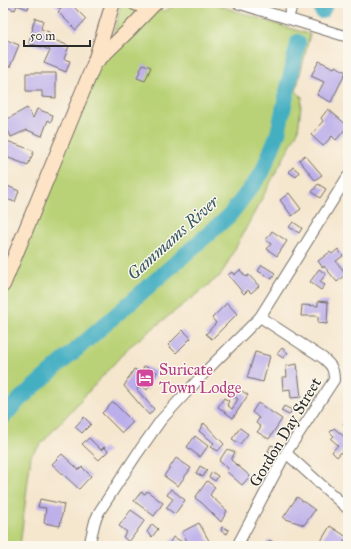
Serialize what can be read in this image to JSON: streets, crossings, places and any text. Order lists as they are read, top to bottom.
{
  "streets": {
    "street": ["Gordon Day Street"]
  },
  "water": ["Gammams River"],
  "places": {
    "hotel": ["Suricate Town Lodge"]
  },
  "scale_bar": "50 m"
}
